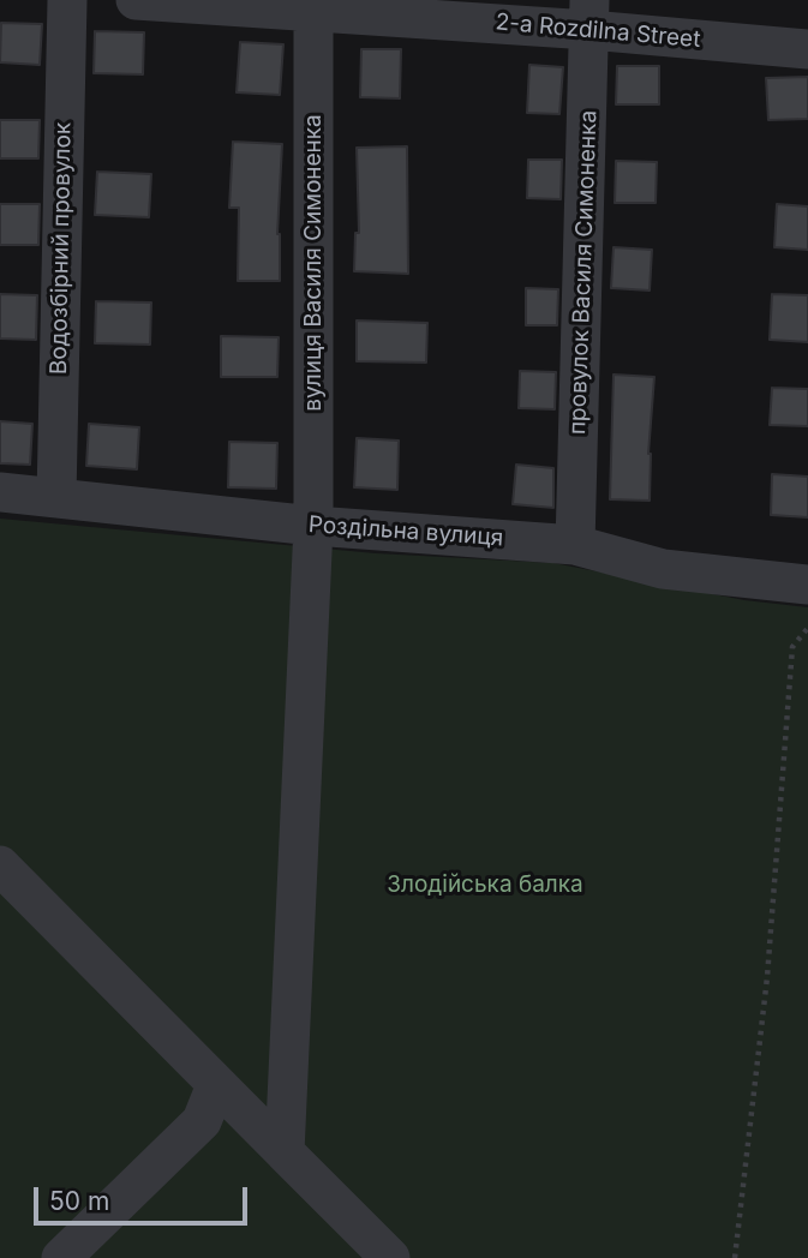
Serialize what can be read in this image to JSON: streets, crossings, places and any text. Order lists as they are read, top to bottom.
{
  "streets": {
    "street": [
      "2-a Rozdilna Street",
      "Водозбірний провулок",
      "вулиця Василя Симоненка",
      "провулок Василя Симоненка",
      "Роздільна вулиця"
    ]
  },
  "crossings": [
    ["2-a Rozdilna Street", "вулиця Василя Симоненка"],
    ["2-a Rozdilna Street", "провулок Василя Симоненка"],
    ["Водозбірний провулок", "Роздільна вулиця"],
    ["вулиця Василя Симоненка", "Роздільна вулиця"],
    ["провулок Василя Симоненка", "Роздільна вулиця"]
  ],
  "parks": ["Злодійська балка"],
  "scale_bar": "50 m"
}
